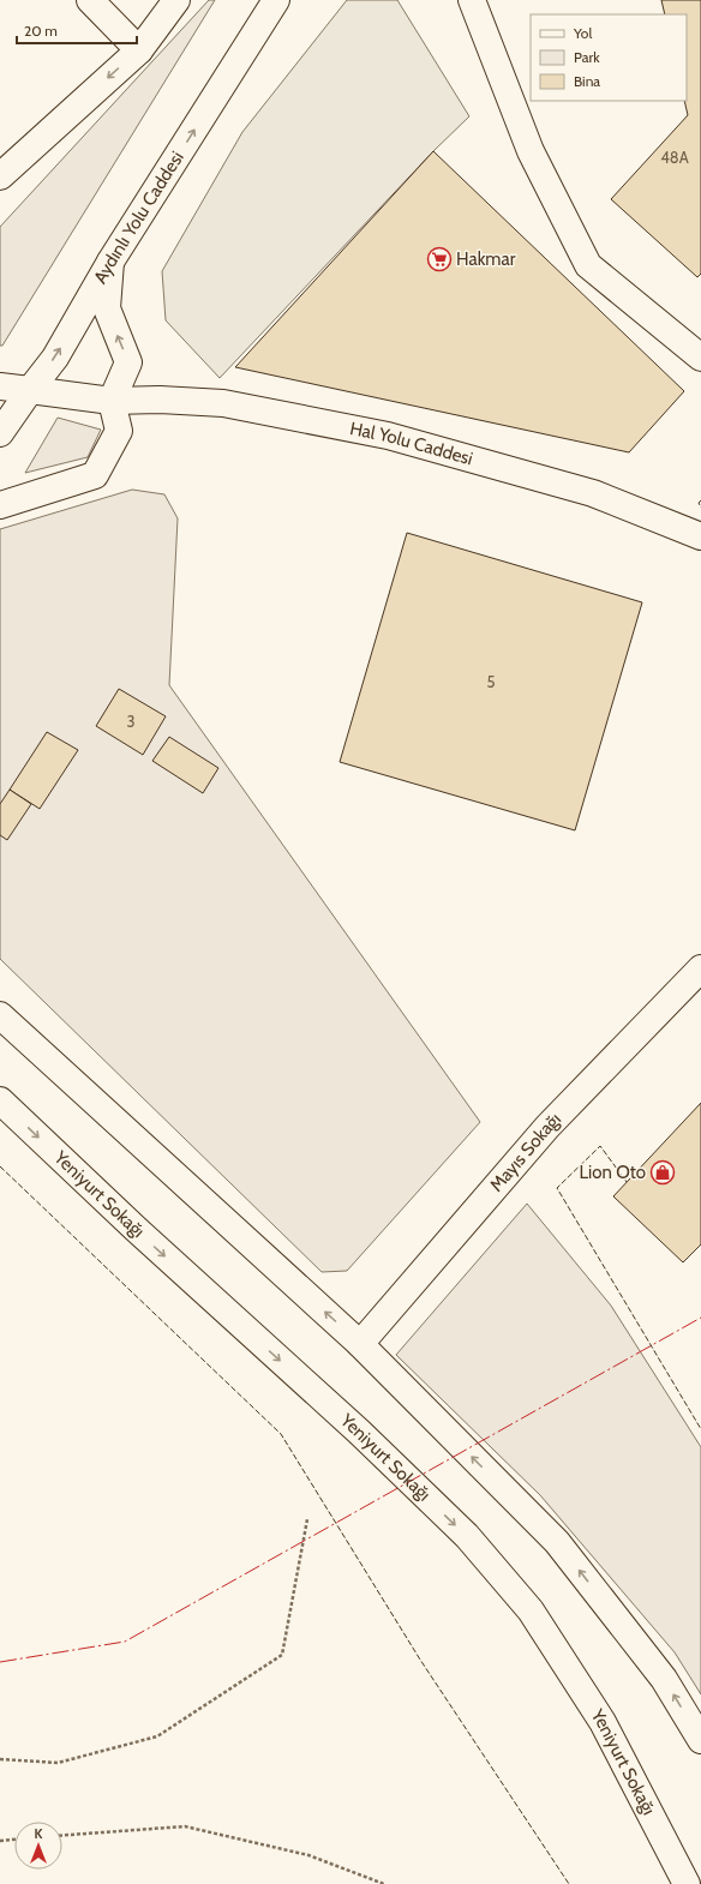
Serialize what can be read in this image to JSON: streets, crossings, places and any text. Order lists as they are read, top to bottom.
{
  "streets": {
    "street": [
      "Aydınlı Yolu Caddesi",
      "Hal Yolu Caddesi",
      "Mayıs Sokağı",
      "Yeniyurt Sokağı"
    ]
  },
  "crossings": [
    ["Aydınlı Yolu Caddesi", "Hal Yolu Caddesi"]
  ],
  "places": {
    "supermarket": ["Hakmar"],
    "shop": ["Lion Oto"]
  },
  "house_numbers": ["48A", "5", "3"],
  "legend": ["Yol", "Park", "Bina"],
  "scale_bar": "20 m",
  "north": "top"
}
